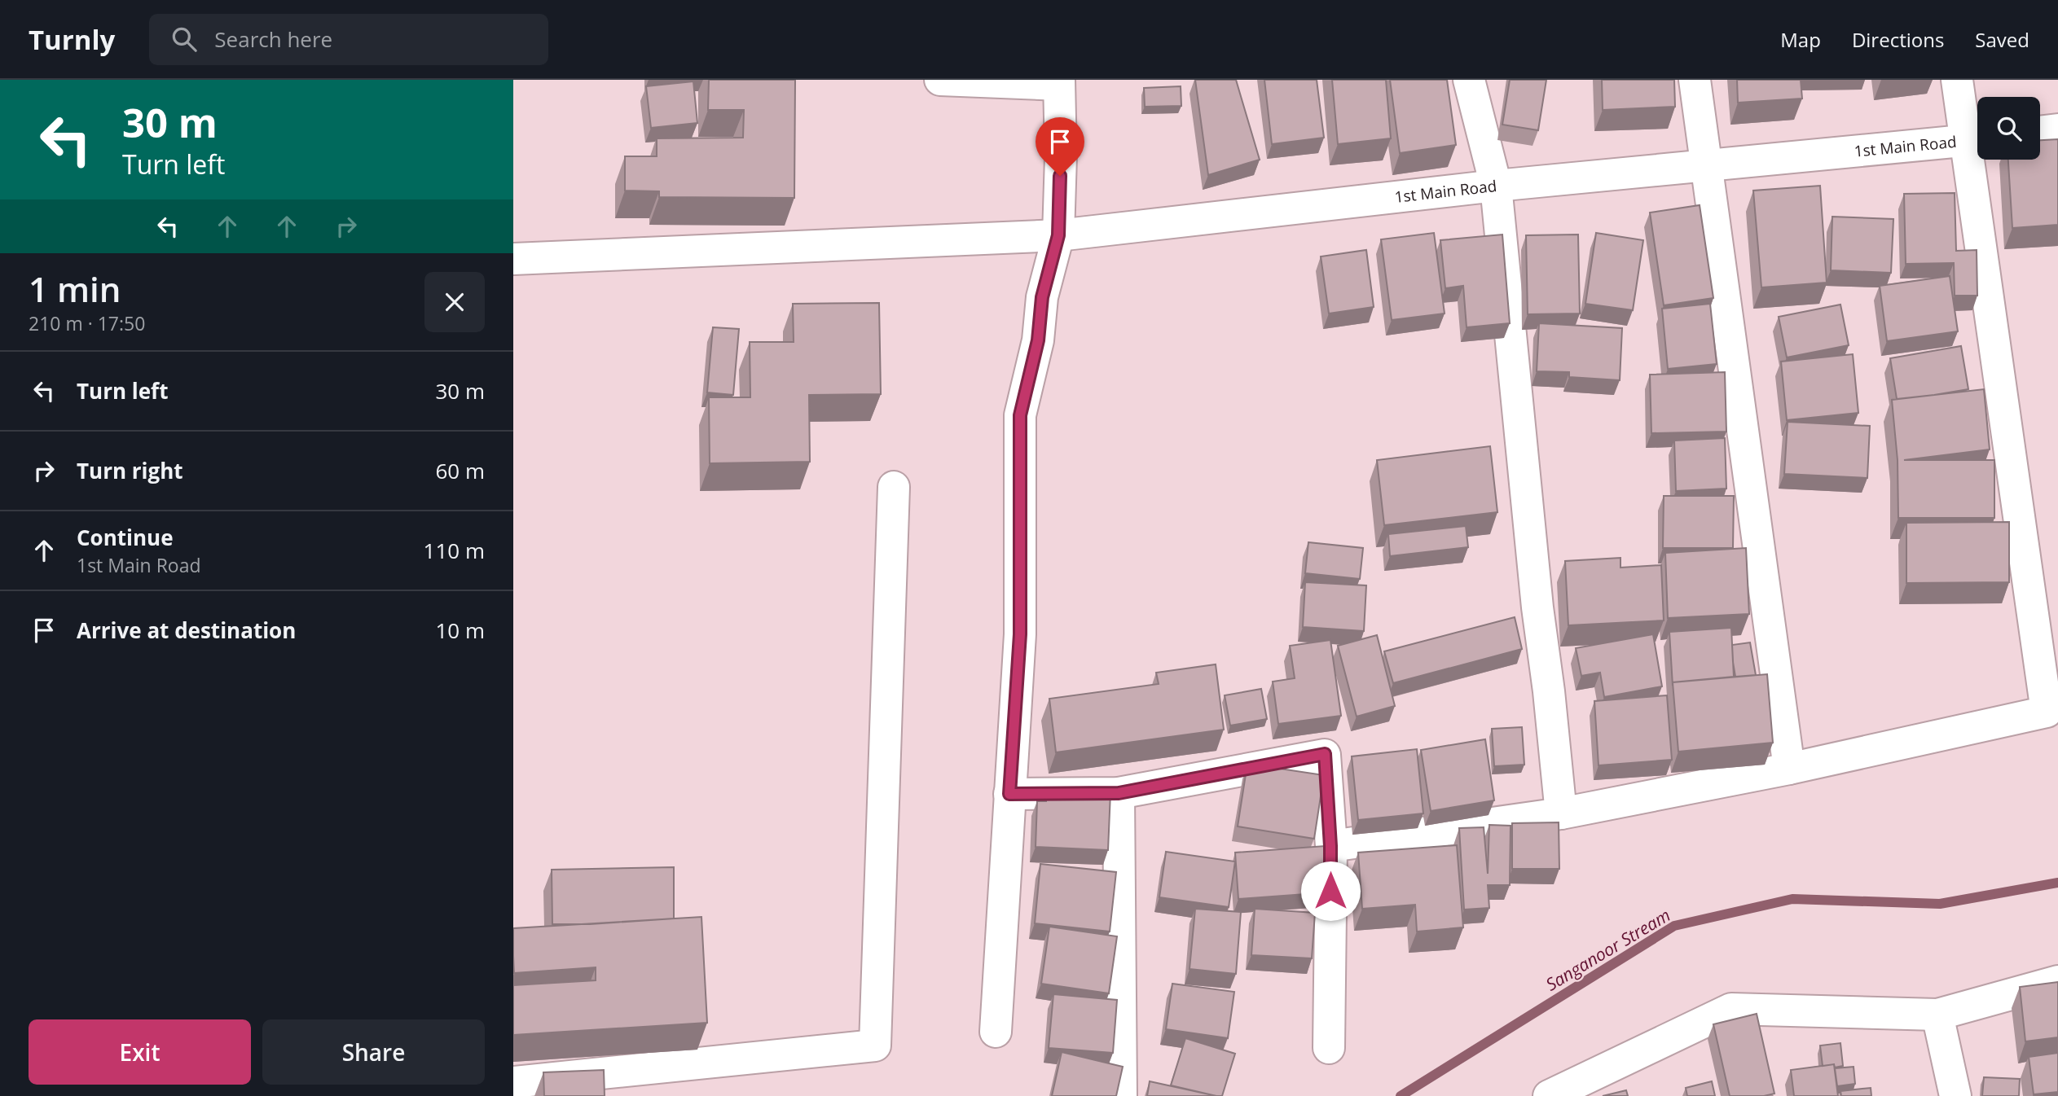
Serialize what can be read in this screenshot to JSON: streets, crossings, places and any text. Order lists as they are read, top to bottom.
{
  "streets": {
    "street": ["1st Main Road"]
  },
  "water": ["Sanganoor Stream"],
  "page": {
    "header": "Turnly",
    "search": "Search here",
    "nav": ["Map", "Directions", "Saved"],
    "turn": ["30 m", "Turn left"],
    "heading": ["1 min", "210 m · 17:50"],
    "list": [
      {
        "name": "Turn left",
        "value": "30 m"
      },
      {
        "name": "Turn right",
        "value": "60 m"
      },
      {
        "name": "Continue",
        "note": "1st Main Road",
        "value": "110 m"
      },
      {
        "name": "Arrive at destination",
        "value": "10 m"
      }
    ],
    "buttons": ["Exit", "Share"]
  }
}
